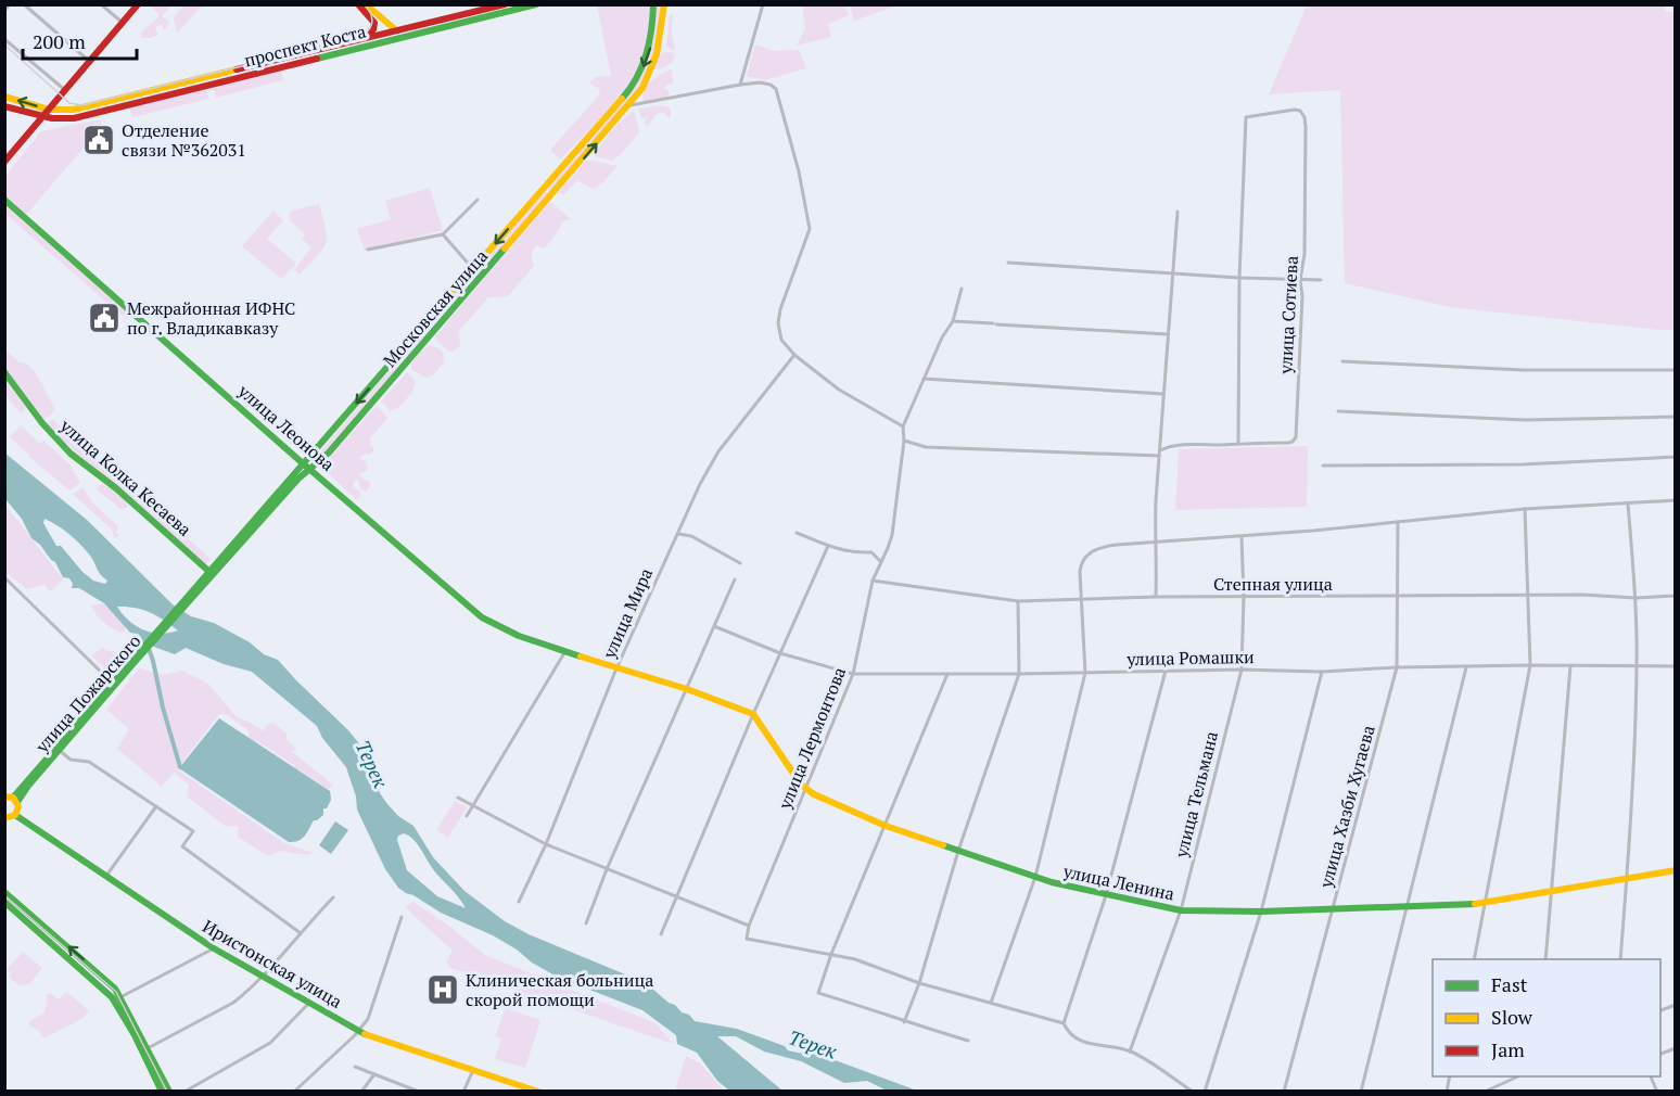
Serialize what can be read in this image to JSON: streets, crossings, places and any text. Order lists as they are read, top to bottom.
{
  "streets": {
    "main road": [
      "проспект Коста",
      "Московская улица",
      "улица Леонова",
      "улица Колка Кесаева",
      "улица Пожарского",
      "улица Ленина",
      "Иристонская улица"
    ],
    "street": [
      "улица Сотиева",
      "Степная улица",
      "улица Мира",
      "улица Ромашки",
      "улица Лермонтова",
      "улица Тельмана",
      "улица Хазби Хугаева"
    ]
  },
  "crossings": [
    ["Московская улица", "улица Леонова"],
    ["Московская улица", "улица Колка Кесаева"],
    ["Московская улица", "улица Пожарского"],
    ["улица Сотиева", "улица Лермонтова"],
    ["улица Леонова", "улица Мира"],
    ["Степная улица", "улица Лермонтова"],
    ["Степная улица", "улица Тельмана"],
    ["Степная улица", "улица Хазби Хугаева"],
    ["улица Ромашки", "улица Лермонтова"],
    ["улица Ромашки", "улица Тельмана"],
    ["улица Ромашки", "улица Хазби Хугаева"],
    ["улица Лермонтова", "улица Ленина"],
    ["улица Тельмана", "улица Ленина"],
    ["улица Хазби Хугаева", "улица Ленина"]
  ],
  "water": ["Терек"],
  "places": {
    "public building": ["Отделение связи №362031", "Межрайонная ИФНС по г. Владикавказу"],
    "hospital": ["Клиническая больница скорой помощи"]
  },
  "legend": ["Fast", "Slow", "Jam"],
  "scale_bar": "200 m"
}
